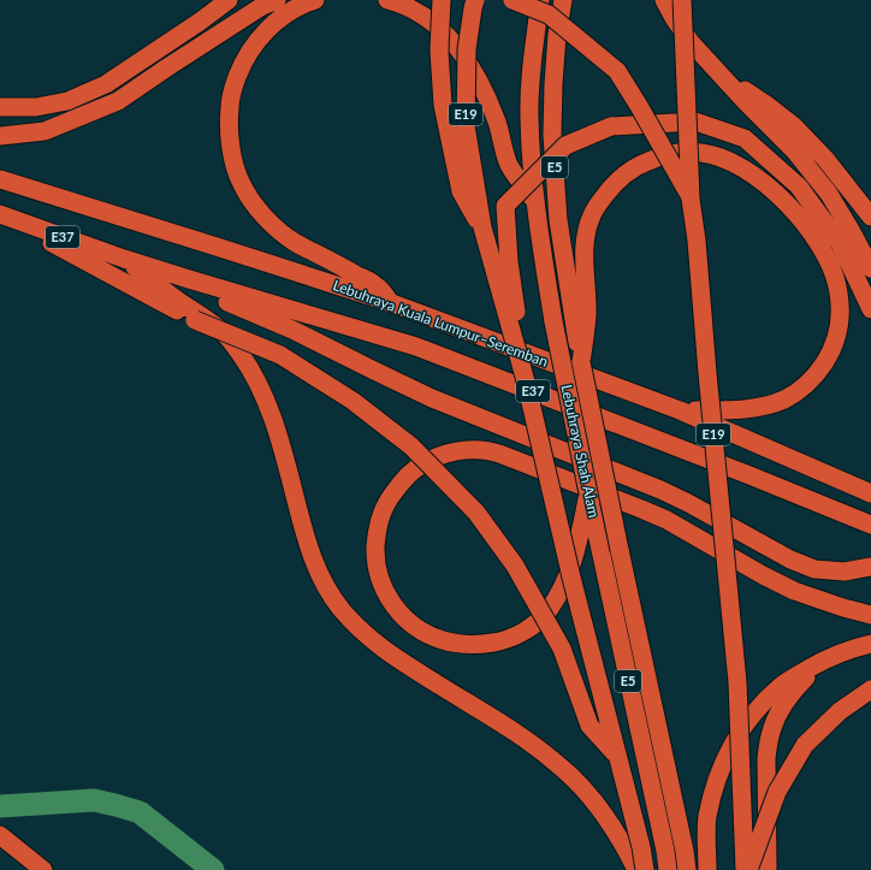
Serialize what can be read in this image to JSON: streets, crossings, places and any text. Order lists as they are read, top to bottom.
{
  "streets": {
    "highway": [
      "E19",
      "E5",
      "E37",
      "Lebuhraya Kuala Lumpur–Seremban",
      "Lebuhraya Shah Alam"
    ]
  }
}
